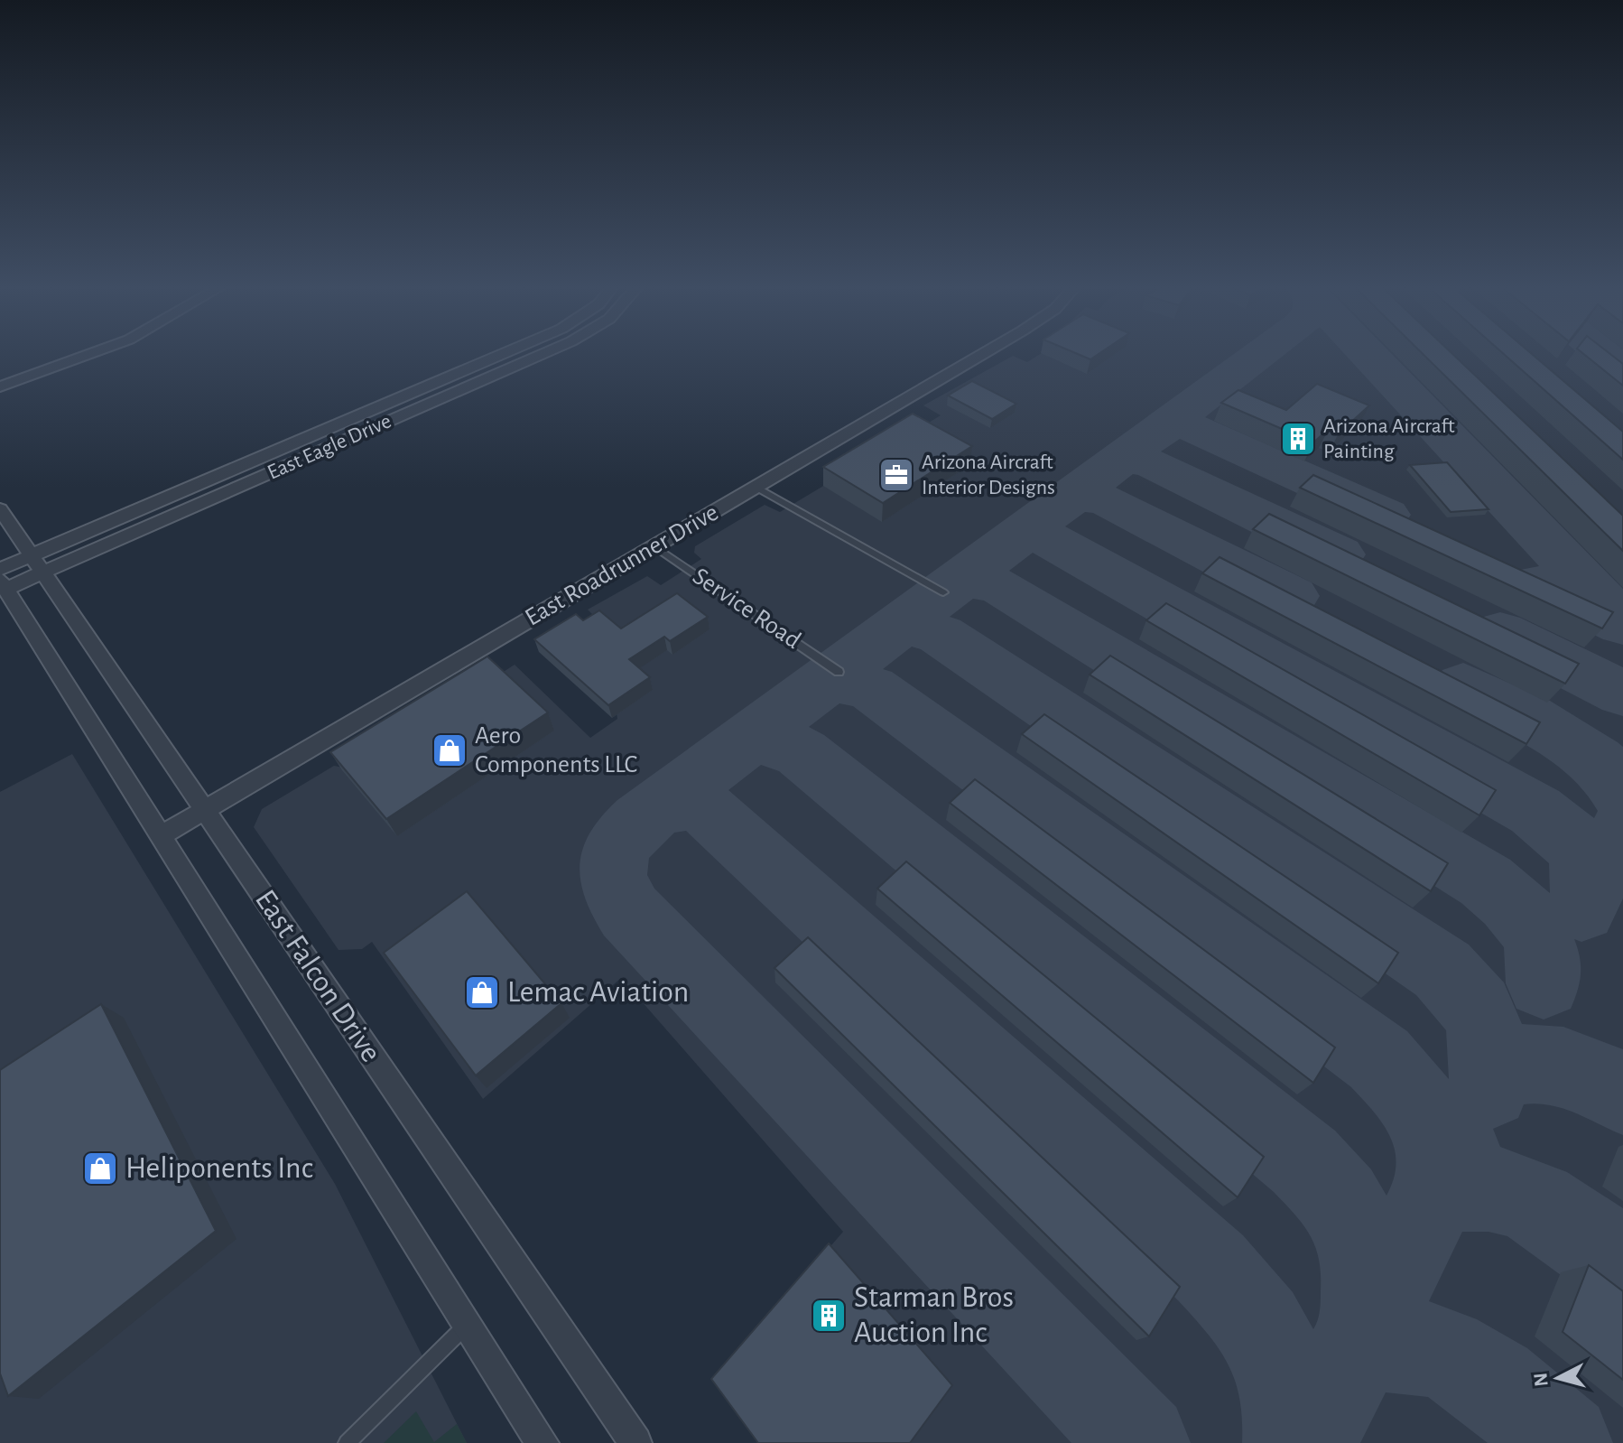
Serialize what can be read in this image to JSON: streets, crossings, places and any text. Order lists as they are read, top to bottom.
{
  "streets": {
    "street": ["East Eagle Drive", "East Roadrunner Drive", "East Falcon Drive"],
    "lane": ["Service Road"]
  },
  "crossings": [
    ["East Eagle Drive", "East Falcon Drive"],
    ["East Roadrunner Drive", "Service Road"],
    ["East Roadrunner Drive", "East Falcon Drive"]
  ],
  "places": {
    "building": ["Arizona Aircraft Painting", "Starman Bros Auction Inc"],
    "office": ["Arizona Aircraft Interior Designs"],
    "shop": ["Aero Components LLC", "Lemac Aviation", "Heliponents Inc"]
  },
  "north": "left"
}
